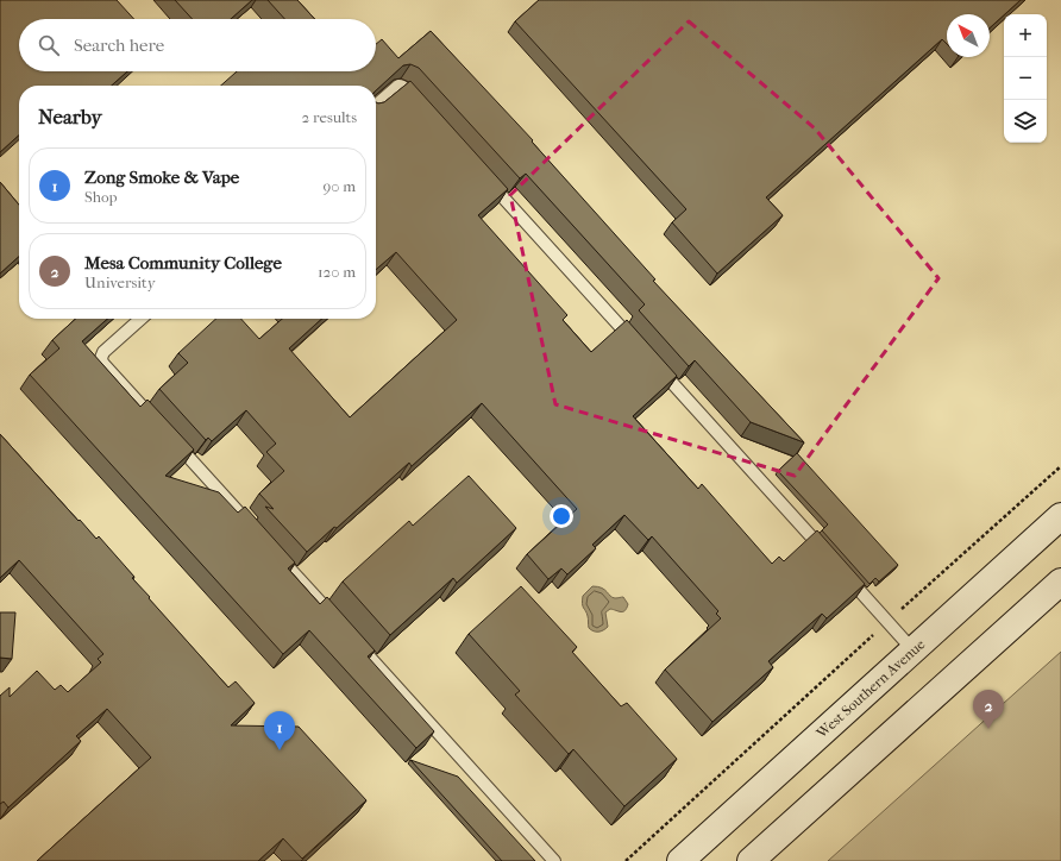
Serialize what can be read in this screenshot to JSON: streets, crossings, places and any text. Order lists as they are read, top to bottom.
{
  "streets": {
    "main road": ["West Southern Avenue"]
  },
  "north": "top left",
  "page": {
    "map_buttons": ["+", "−"],
    "search": "Search here",
    "heading": ["Nearby", "2 results"],
    "list": [
      {
        "mark": "1",
        "name": "Zong Smoke & Vape",
        "note": "Shop",
        "value": "90 m"
      },
      {
        "mark": "2",
        "name": "Mesa Community College",
        "note": "University",
        "value": "120 m"
      }
    ],
    "pins": ["2", "1"]
  }
}
